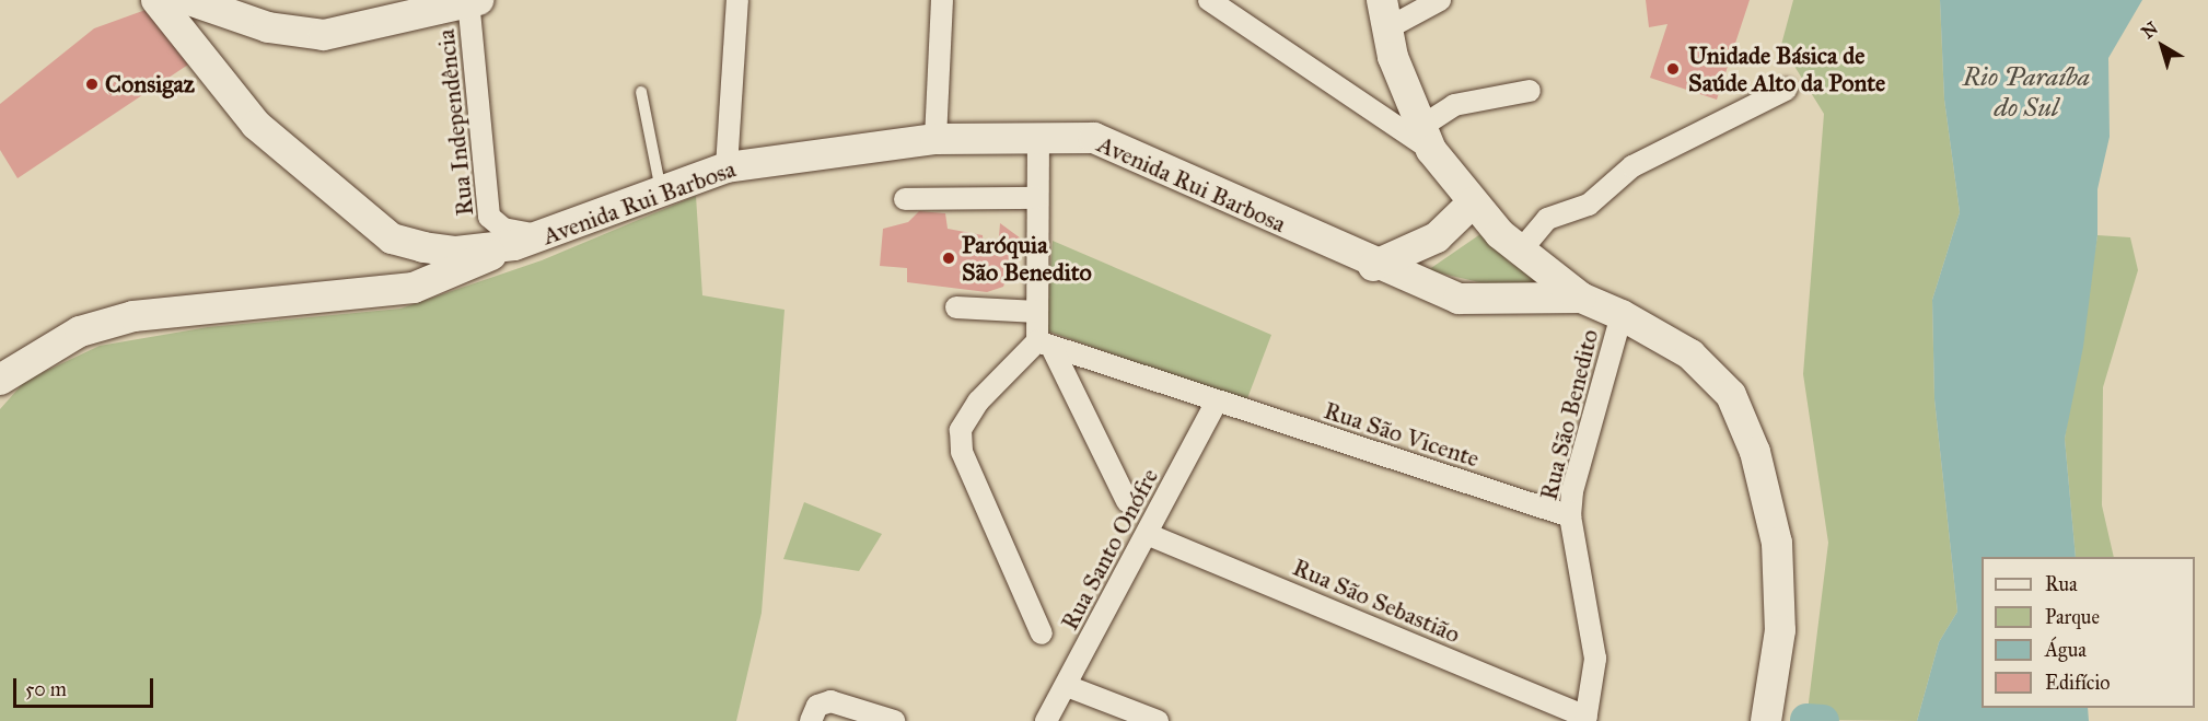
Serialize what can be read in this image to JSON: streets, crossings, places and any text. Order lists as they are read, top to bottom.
{
  "streets": {
    "main road": ["Avenida Rui Barbosa"],
    "street": [
      "Rua Independência",
      "Rua São Benedito",
      "Rua São Vicente",
      "Rua Santo Onófre",
      "Rua São Sebastião"
    ]
  },
  "crossings": [
    ["Rua Independência", "Avenida Rui Barbosa"],
    ["Avenida Rui Barbosa", "Rua São Benedito"],
    ["Rua São Benedito", "Rua São Vicente"],
    ["Rua São Benedito", "Rua São Sebastião"],
    ["Rua São Vicente", "Rua Santo Onófre"],
    ["Rua Santo Onófre", "Rua São Sebastião"]
  ],
  "water": ["Rio Paraíba do Sul"],
  "places": ["Unidade Básica de Saúde Alto da Ponte", "Consigaz", "Paróquia São Benedito"],
  "legend": [
    "Rua",
    "Parque",
    "Água",
    "Edifício"
  ],
  "scale_bar": "50 m",
  "north": "top left"
}
